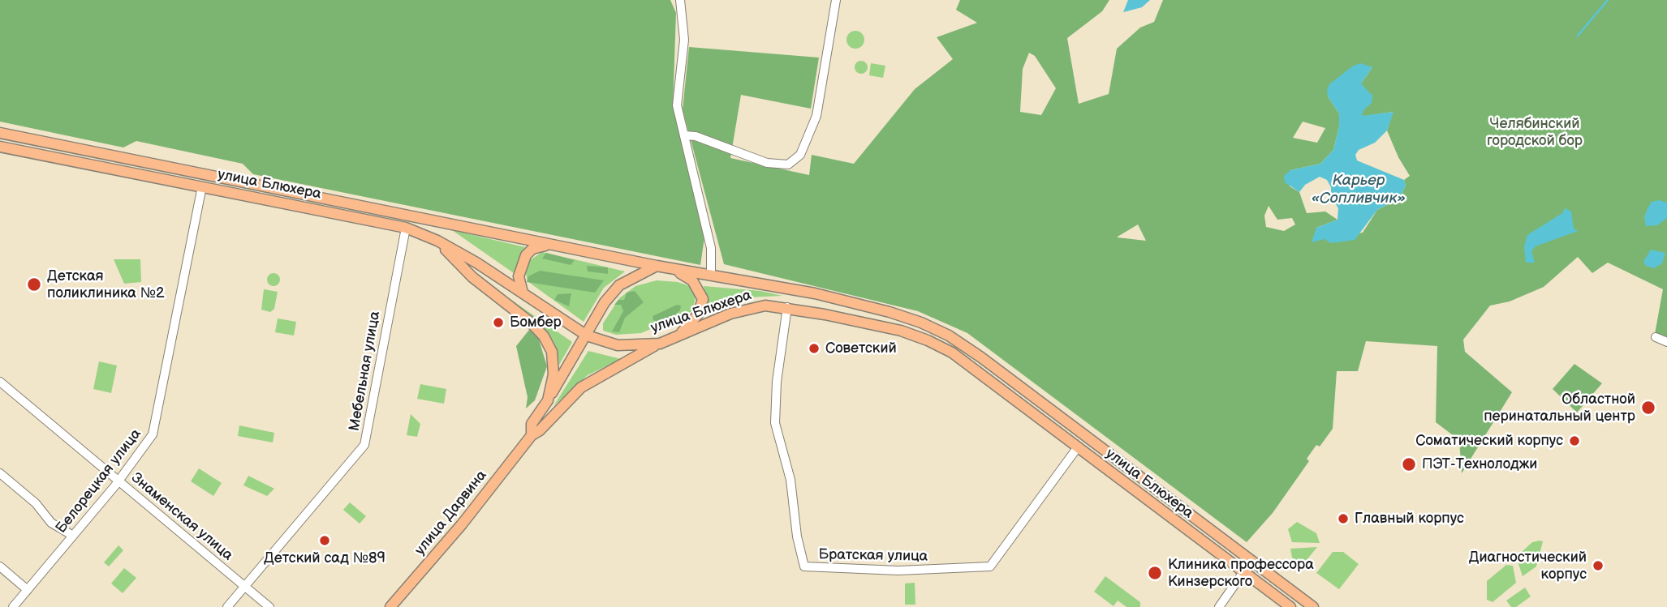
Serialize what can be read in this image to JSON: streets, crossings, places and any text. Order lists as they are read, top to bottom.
{
  "streets": {
    "main road": ["улица Блюхера", "улица Дарвина"],
    "street": [
      "Мебельная улица",
      "Белорецкая улица",
      "Знаменская улица",
      "Братская улица"
    ]
  },
  "crossings": [
    ["улица Блюхера", "Мебельная улица"],
    ["улица Блюхера", "Белорецкая улица"],
    ["улица Блюхера", "улица Дарвина"],
    ["улица Блюхера", "Братская улица"],
    ["Мебельная улица", "Знаменская улица"],
    ["Белорецкая улица", "Знаменская улица"]
  ],
  "water": ["Карьер «Сопливчик»"],
  "parks": ["Челябинский городской бор"],
  "places": [
    "Детская поликлиника №2",
    "Бомбер",
    "Советский",
    "Областной перинатальный центр",
    "Соматический корпус",
    "ПЭТ-Технолоджи",
    "Главный корпус",
    "Детский сад №89",
    "Диагностический корпус",
    "Клиника профессора Кинзерского"
  ]
}
